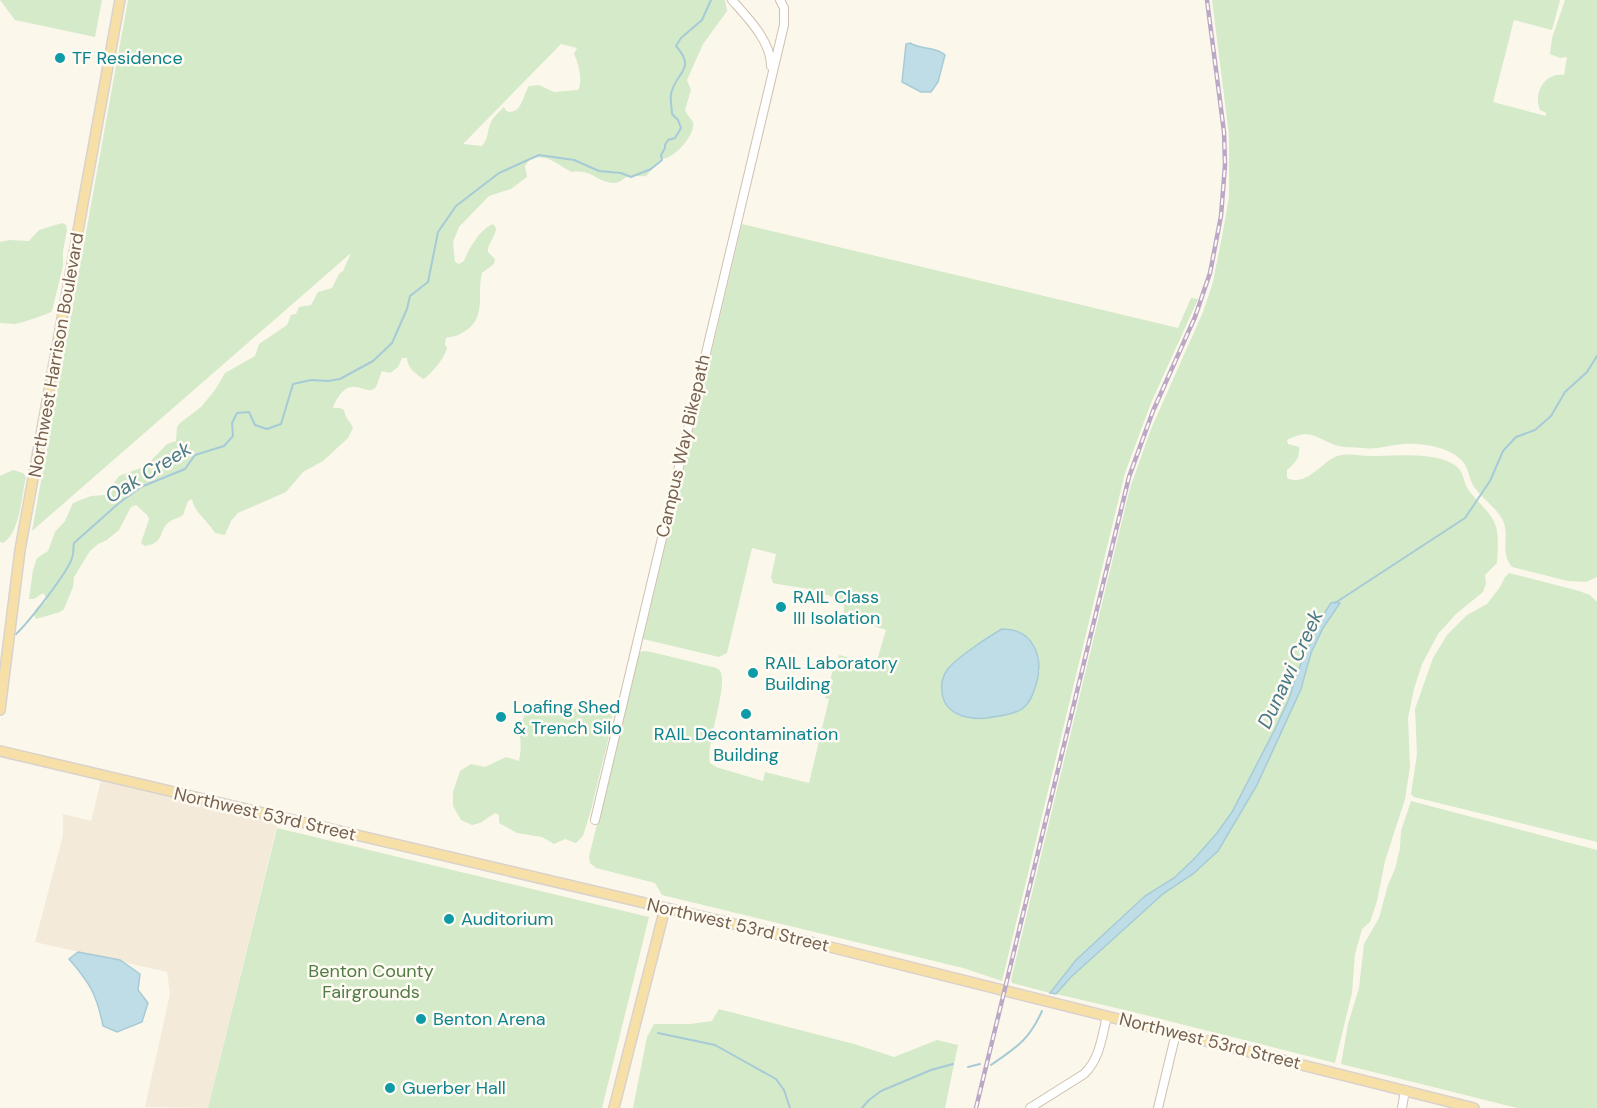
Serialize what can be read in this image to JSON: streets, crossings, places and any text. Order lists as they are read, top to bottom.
{
  "streets": {
    "main road": ["Northwest Harrison Boulevard", "Northwest 53rd Street"],
    "street": ["Campus Way Bikepath"]
  },
  "water": ["Oak Creek", "Dunawi Creek"],
  "parks": ["Benton County Fairgrounds"],
  "places": [
    "TF Residence",
    "RAIL Class III Isolation",
    "RAIL Laboratory Building",
    "RAIL Decontamination Building",
    "Loafing Shed & Trench Silo",
    "Auditorium",
    "Benton Arena",
    "Guerber Hall"
  ]
}
